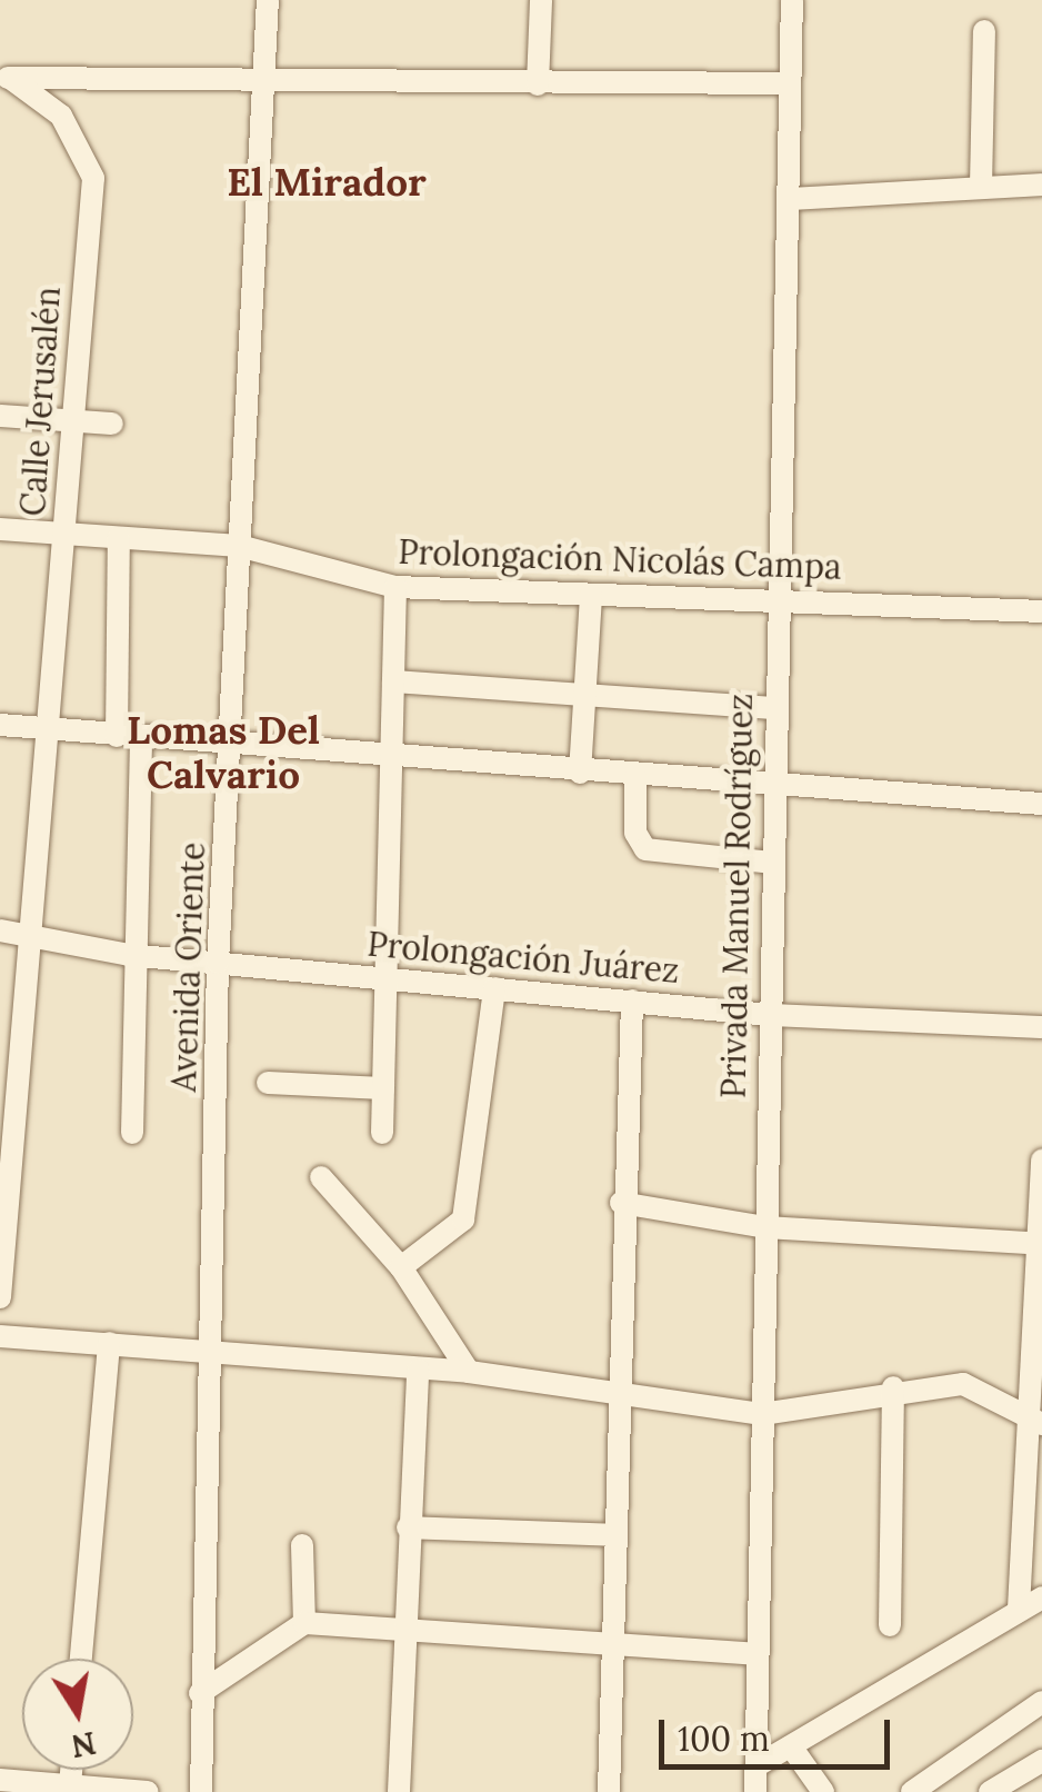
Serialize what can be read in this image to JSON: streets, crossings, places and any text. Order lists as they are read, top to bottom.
{
  "streets": {
    "street": [
      "Calle Jerusalén",
      "Prolongación Nicolás Campa",
      "Privada Manuel Rodríguez",
      "Prolongación Juárez",
      "Avenida Oriente"
    ]
  },
  "crossings": [
    ["Calle Jerusalén", "Prolongación Nicolás Campa"],
    ["Calle Jerusalén", "Prolongación Juárez"],
    ["Prolongación Nicolás Campa", "Privada Manuel Rodríguez"],
    ["Prolongación Nicolás Campa", "Avenida Oriente"],
    ["Privada Manuel Rodríguez", "Prolongación Juárez"],
    ["Prolongación Juárez", "Avenida Oriente"]
  ],
  "districts": ["El Mirador", "Lomas Del Calvario"],
  "scale_bar": "100 m",
  "north": "bottom"
}
